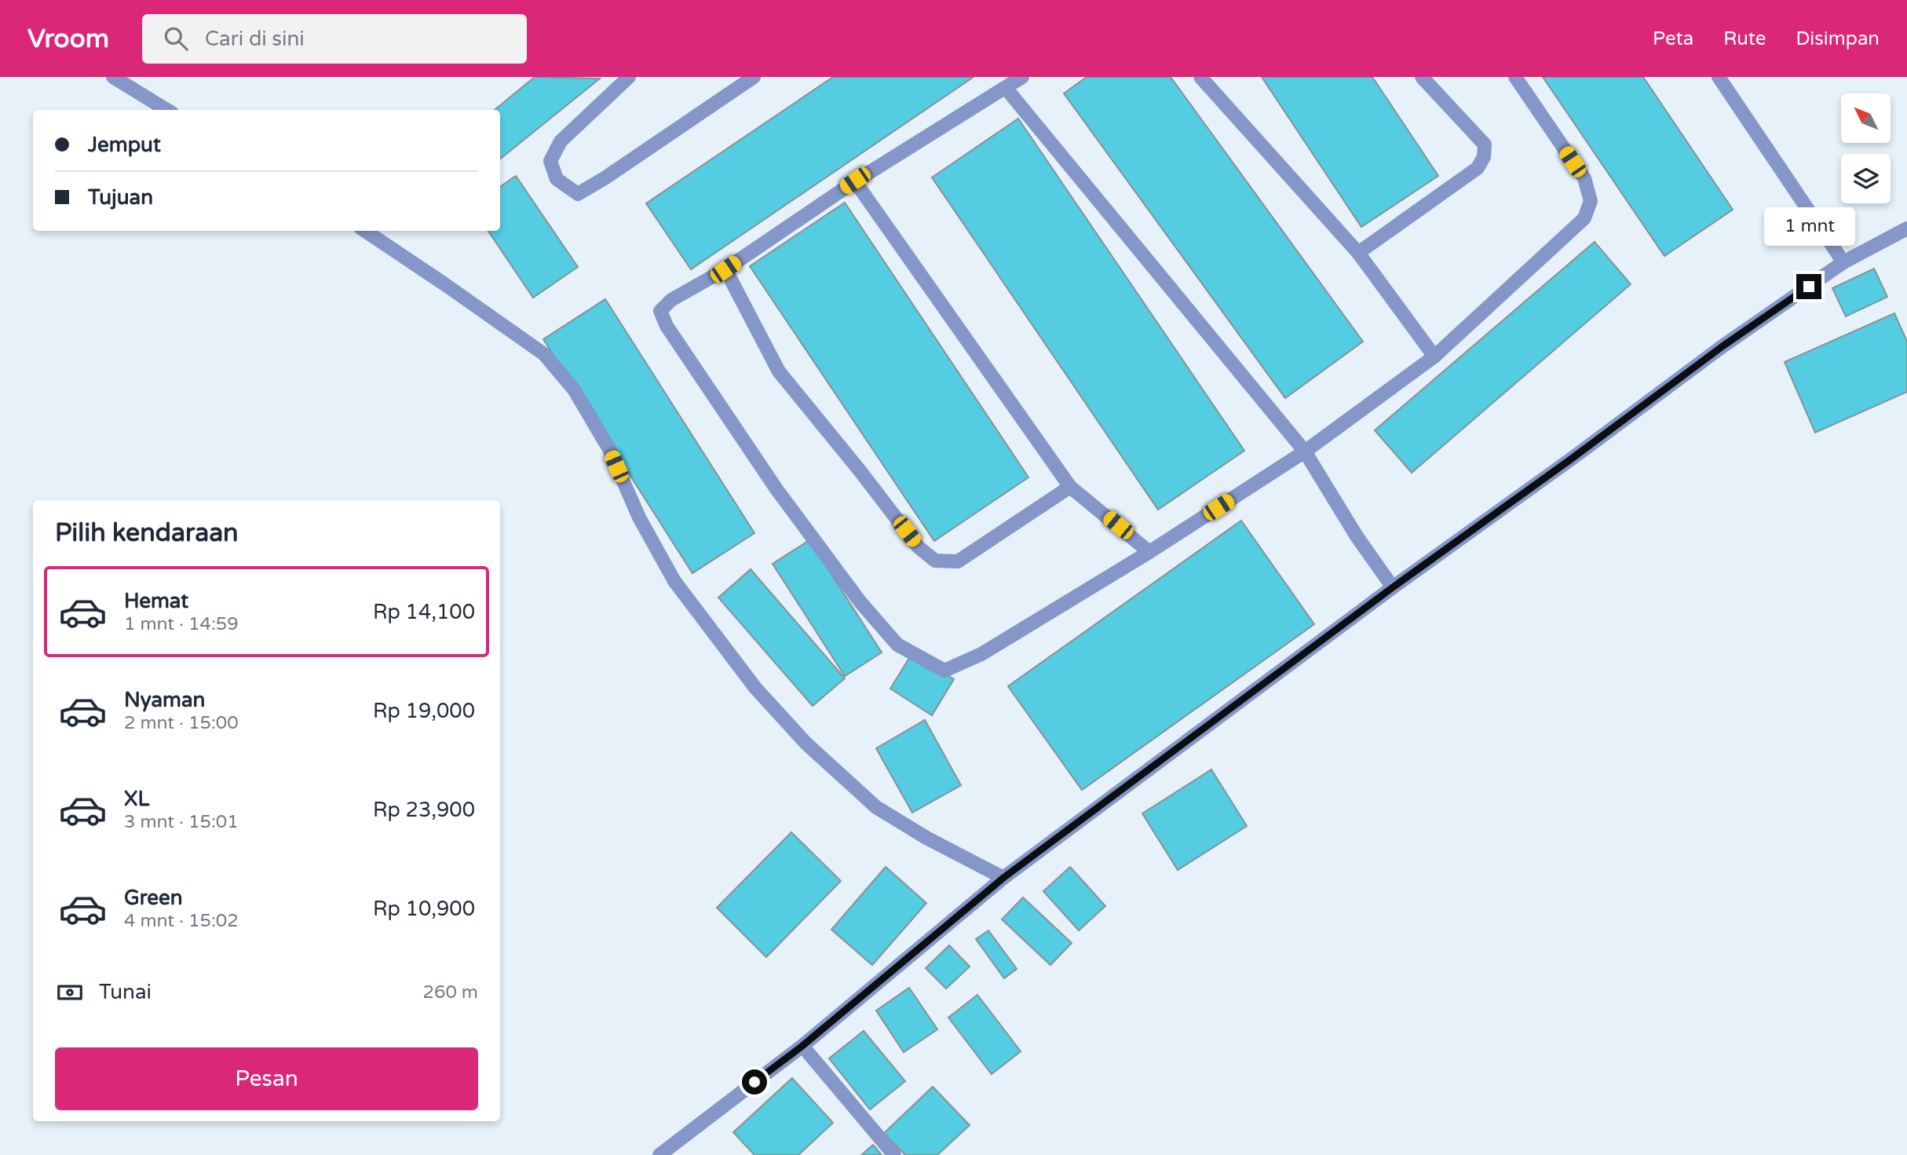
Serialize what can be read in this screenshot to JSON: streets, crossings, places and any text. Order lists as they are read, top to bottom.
{
  "north": "top left",
  "page": {
    "header": "Vroom",
    "search": "Cari di sini",
    "nav": ["Peta", "Rute", "Disimpan"],
    "banner": ["Jemput", "Tujuan"],
    "bubble": "1 mnt",
    "heading": "Pilih kendaraan",
    "list": [
      {
        "name": "Hemat",
        "note": "1 mnt · 14:59",
        "value": "Rp 14,100"
      },
      {
        "name": "Nyaman",
        "note": "2 mnt · 15:00",
        "value": "Rp 19,000"
      },
      {
        "name": "XL",
        "note": "3 mnt · 15:01",
        "value": "Rp 23,900"
      },
      {
        "name": "Green",
        "note": "4 mnt · 15:02",
        "value": "Rp 10,900"
      }
    ],
    "pay": ["Tunai", "260 m"],
    "buttons": "Pesan"
  }
}
